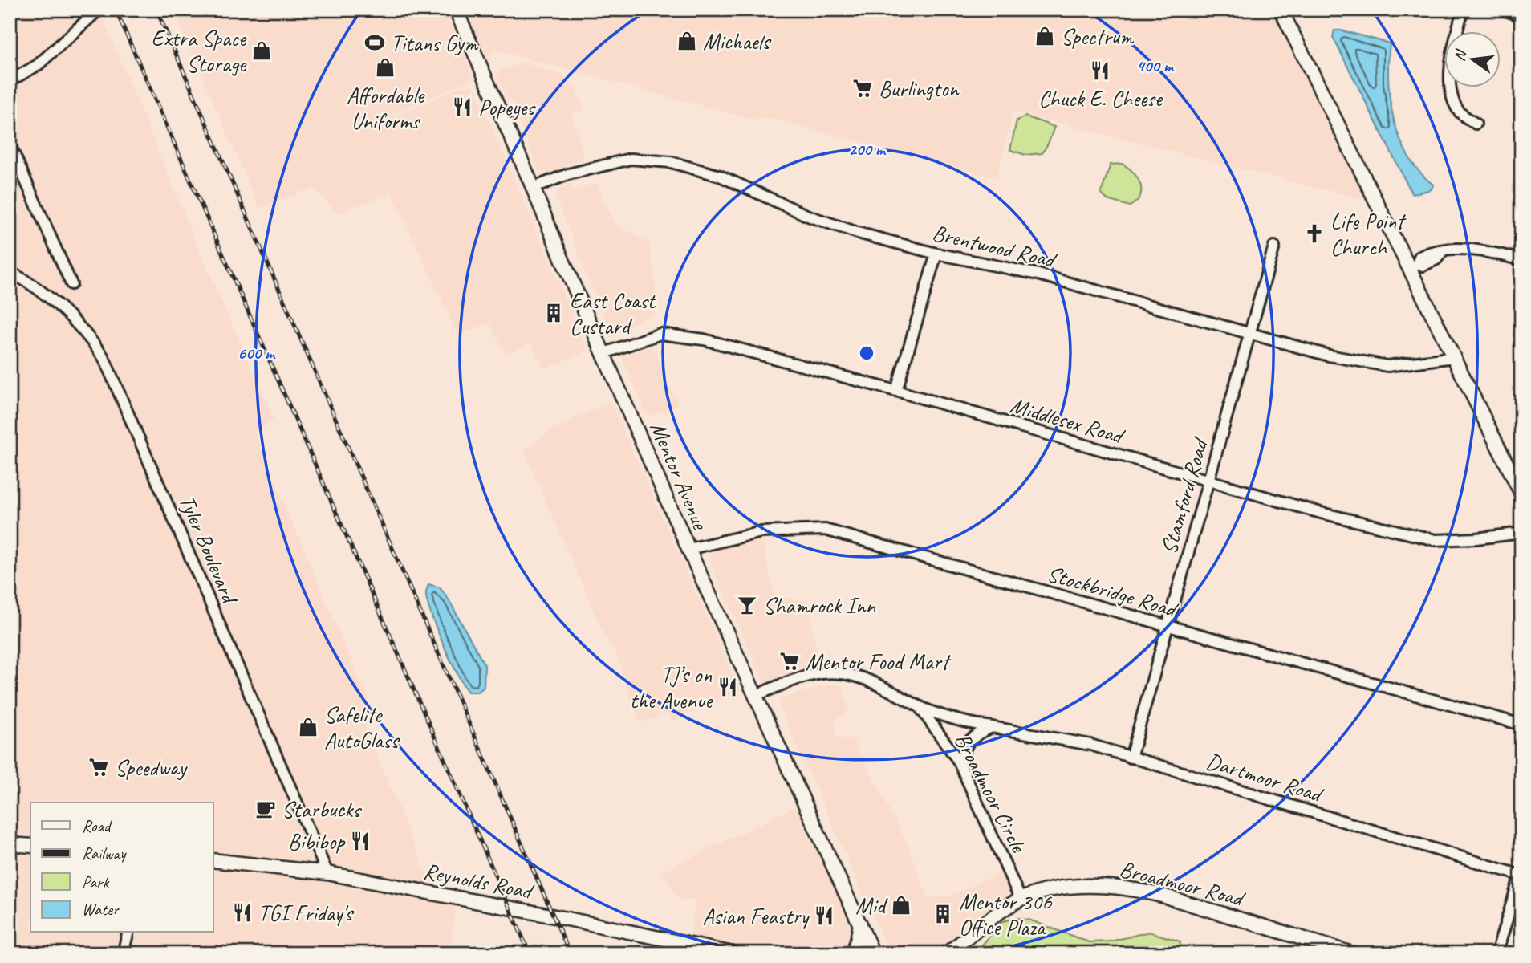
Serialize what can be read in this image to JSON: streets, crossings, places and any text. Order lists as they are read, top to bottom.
{
  "streets": {
    "main road": ["Mentor Avenue", "Reynolds Road", "Broadmoor Road"],
    "street": [
      "Brentwood Road",
      "Middlesex Road",
      "Stamford Road",
      "Tyler Boulevard",
      "Stockbridge Road",
      "Dartmoor Road",
      "Broadmoor Circle"
    ]
  },
  "crossings": [
    ["Brentwood Road", "Mentor Avenue"],
    ["Brentwood Road", "Stamford Road"],
    ["Middlesex Road", "Mentor Avenue"],
    ["Middlesex Road", "Stamford Road"],
    ["Mentor Avenue", "Stockbridge Road"],
    ["Mentor Avenue", "Dartmoor Road"],
    ["Stamford Road", "Stockbridge Road"],
    ["Stamford Road", "Dartmoor Road"],
    ["Tyler Boulevard", "Reynolds Road"],
    ["Dartmoor Road", "Broadmoor Circle"],
    ["Broadmoor Circle", "Broadmoor Road"]
  ],
  "places": {
    "shop": [
      "Spectrum",
      "Michaels",
      "Extra Space Storage",
      "Affordable Uniforms",
      "Safelite AutoGlass",
      "Mid"
    ],
    "sports": ["Titans Gym"],
    "restaurant": [
      "Chuck E. Cheese",
      "Popeyes",
      "TJ’s on the Avenue",
      "Bibibop",
      "TGI Friday's",
      "Asian Feastry"
    ],
    "supermarket": ["Burlington", "Mentor Food Mart", "Speedway"],
    "church": ["Life Point Church"],
    "building": ["East Coast Custard", "Mentor 306 Office Plaza"],
    "bar": ["Shamrock Inn"],
    "cafe": ["Starbucks"]
  },
  "legend": [
    "Road",
    "Railway",
    "Park",
    "Water"
  ],
  "north": "left",
  "rings": ["400 m", "200 m", "600 m"]
}
